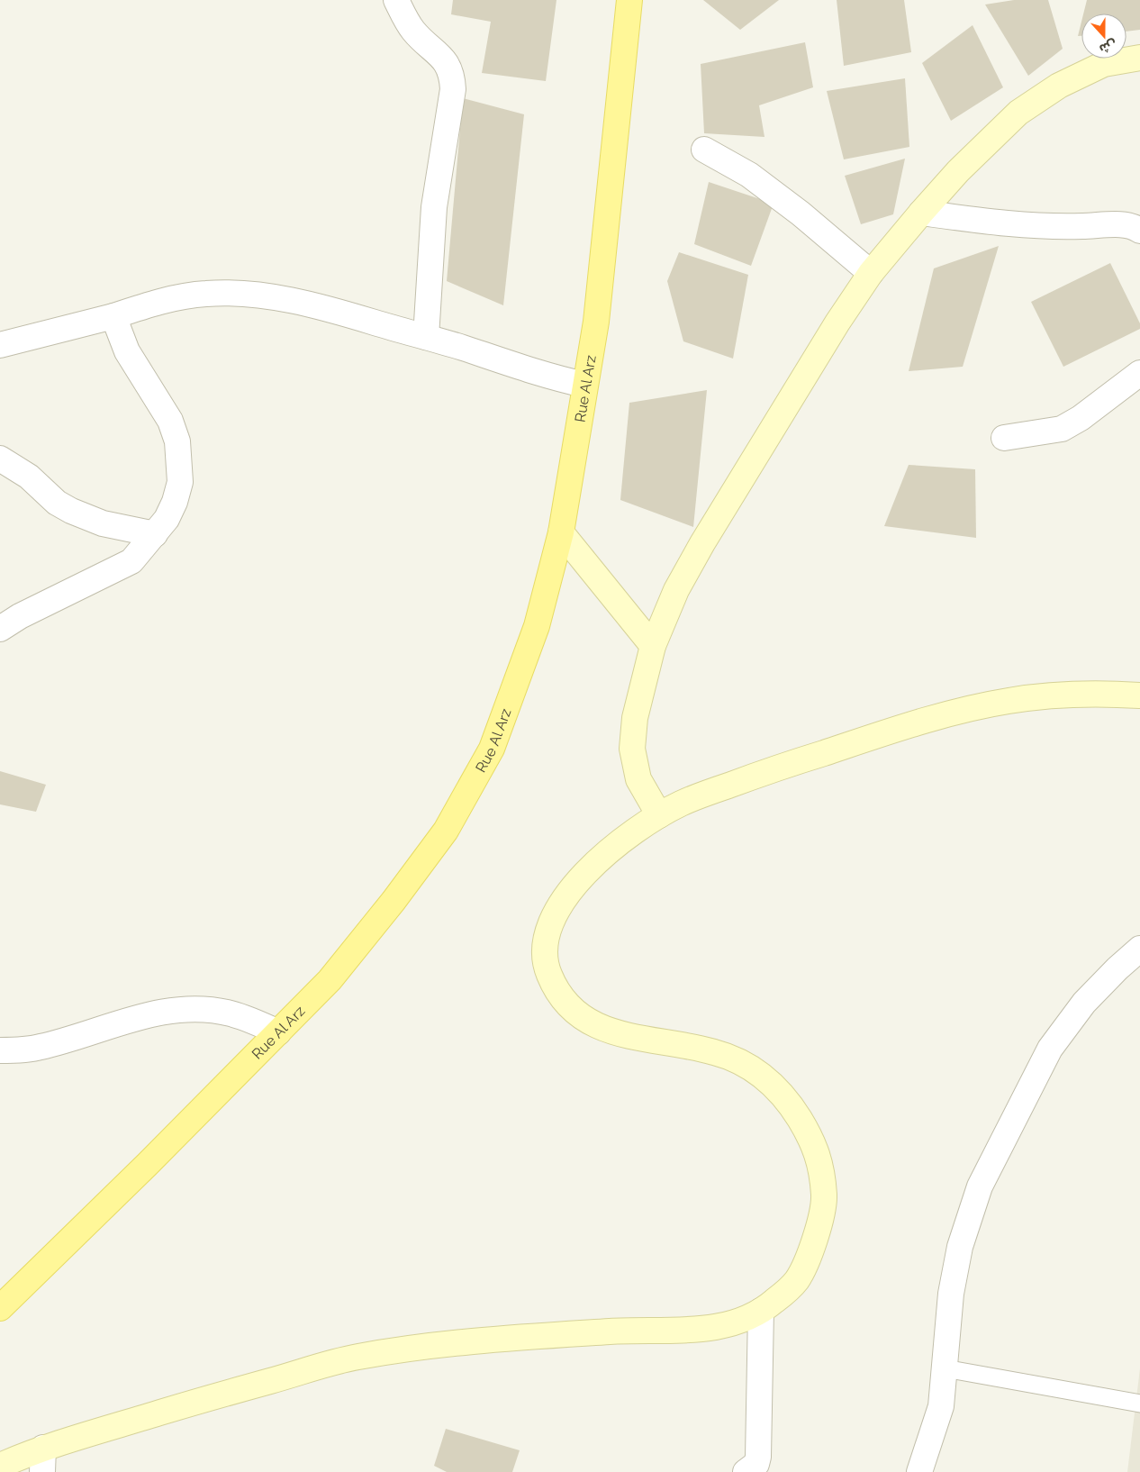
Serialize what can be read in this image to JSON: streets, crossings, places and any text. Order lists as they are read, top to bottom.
{
  "streets": {
    "main road": ["Rue Al Arz"]
  },
  "north": "bottom"
}
